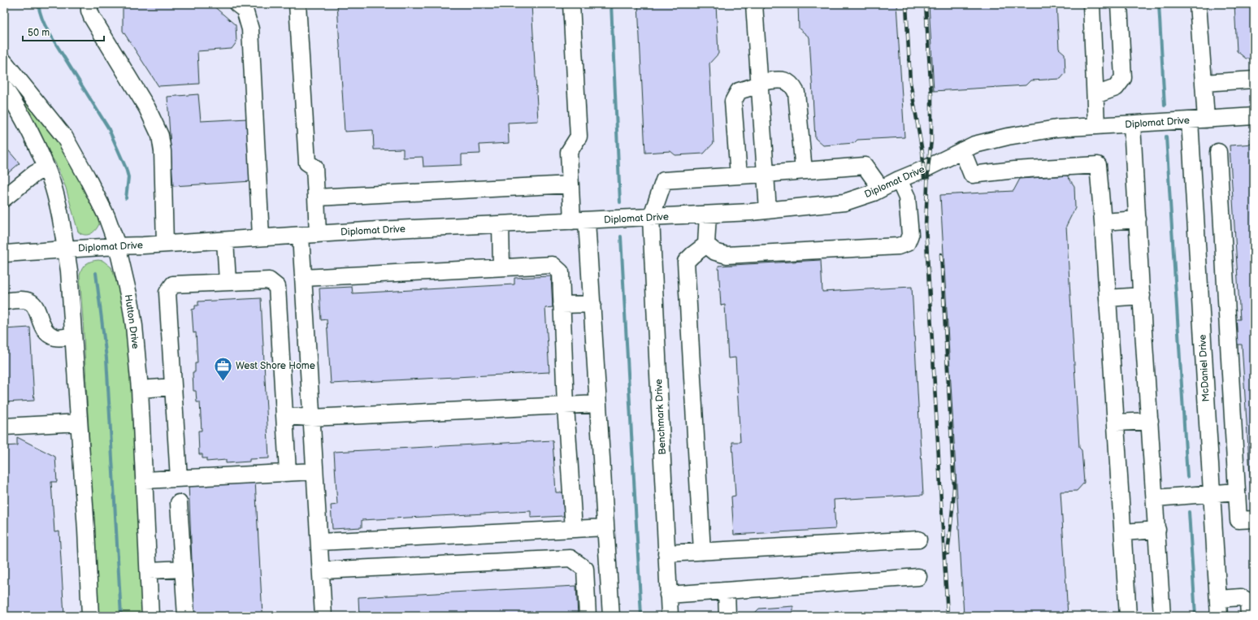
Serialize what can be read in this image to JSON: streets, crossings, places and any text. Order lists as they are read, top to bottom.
{
  "streets": {
    "street": [
      "Diplomat Drive",
      "Hutton Drive",
      "McDaniel Drive",
      "Benchmark Drive"
    ]
  },
  "crossings": [
    ["Diplomat Drive", "Hutton Drive"],
    ["Diplomat Drive", "McDaniel Drive"],
    ["Diplomat Drive", "Benchmark Drive"]
  ],
  "places": {
    "office": ["West Shore Home"]
  },
  "scale_bar": "50 m"
}
